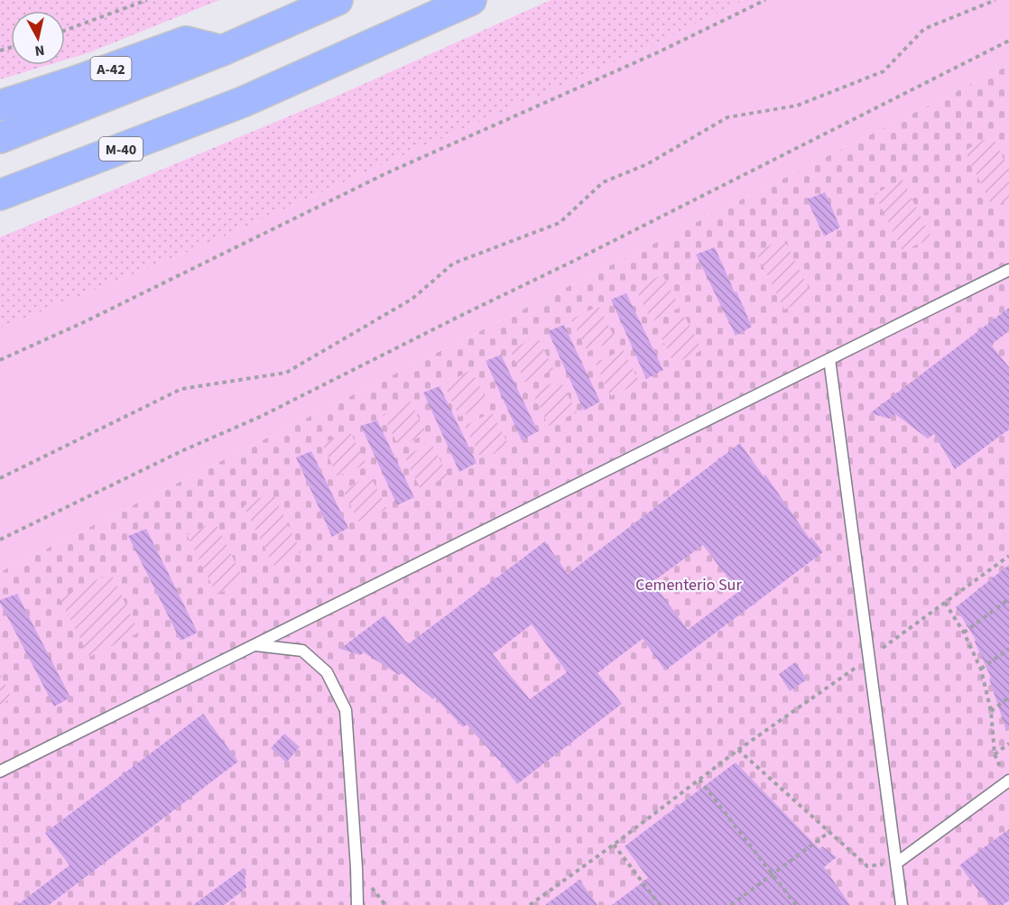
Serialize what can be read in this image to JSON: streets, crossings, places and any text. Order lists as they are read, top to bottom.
{
  "streets": {
    "highway": ["A-42", "M-40"]
  },
  "parks": ["Cementerio Sur"],
  "north": "bottom"
}
